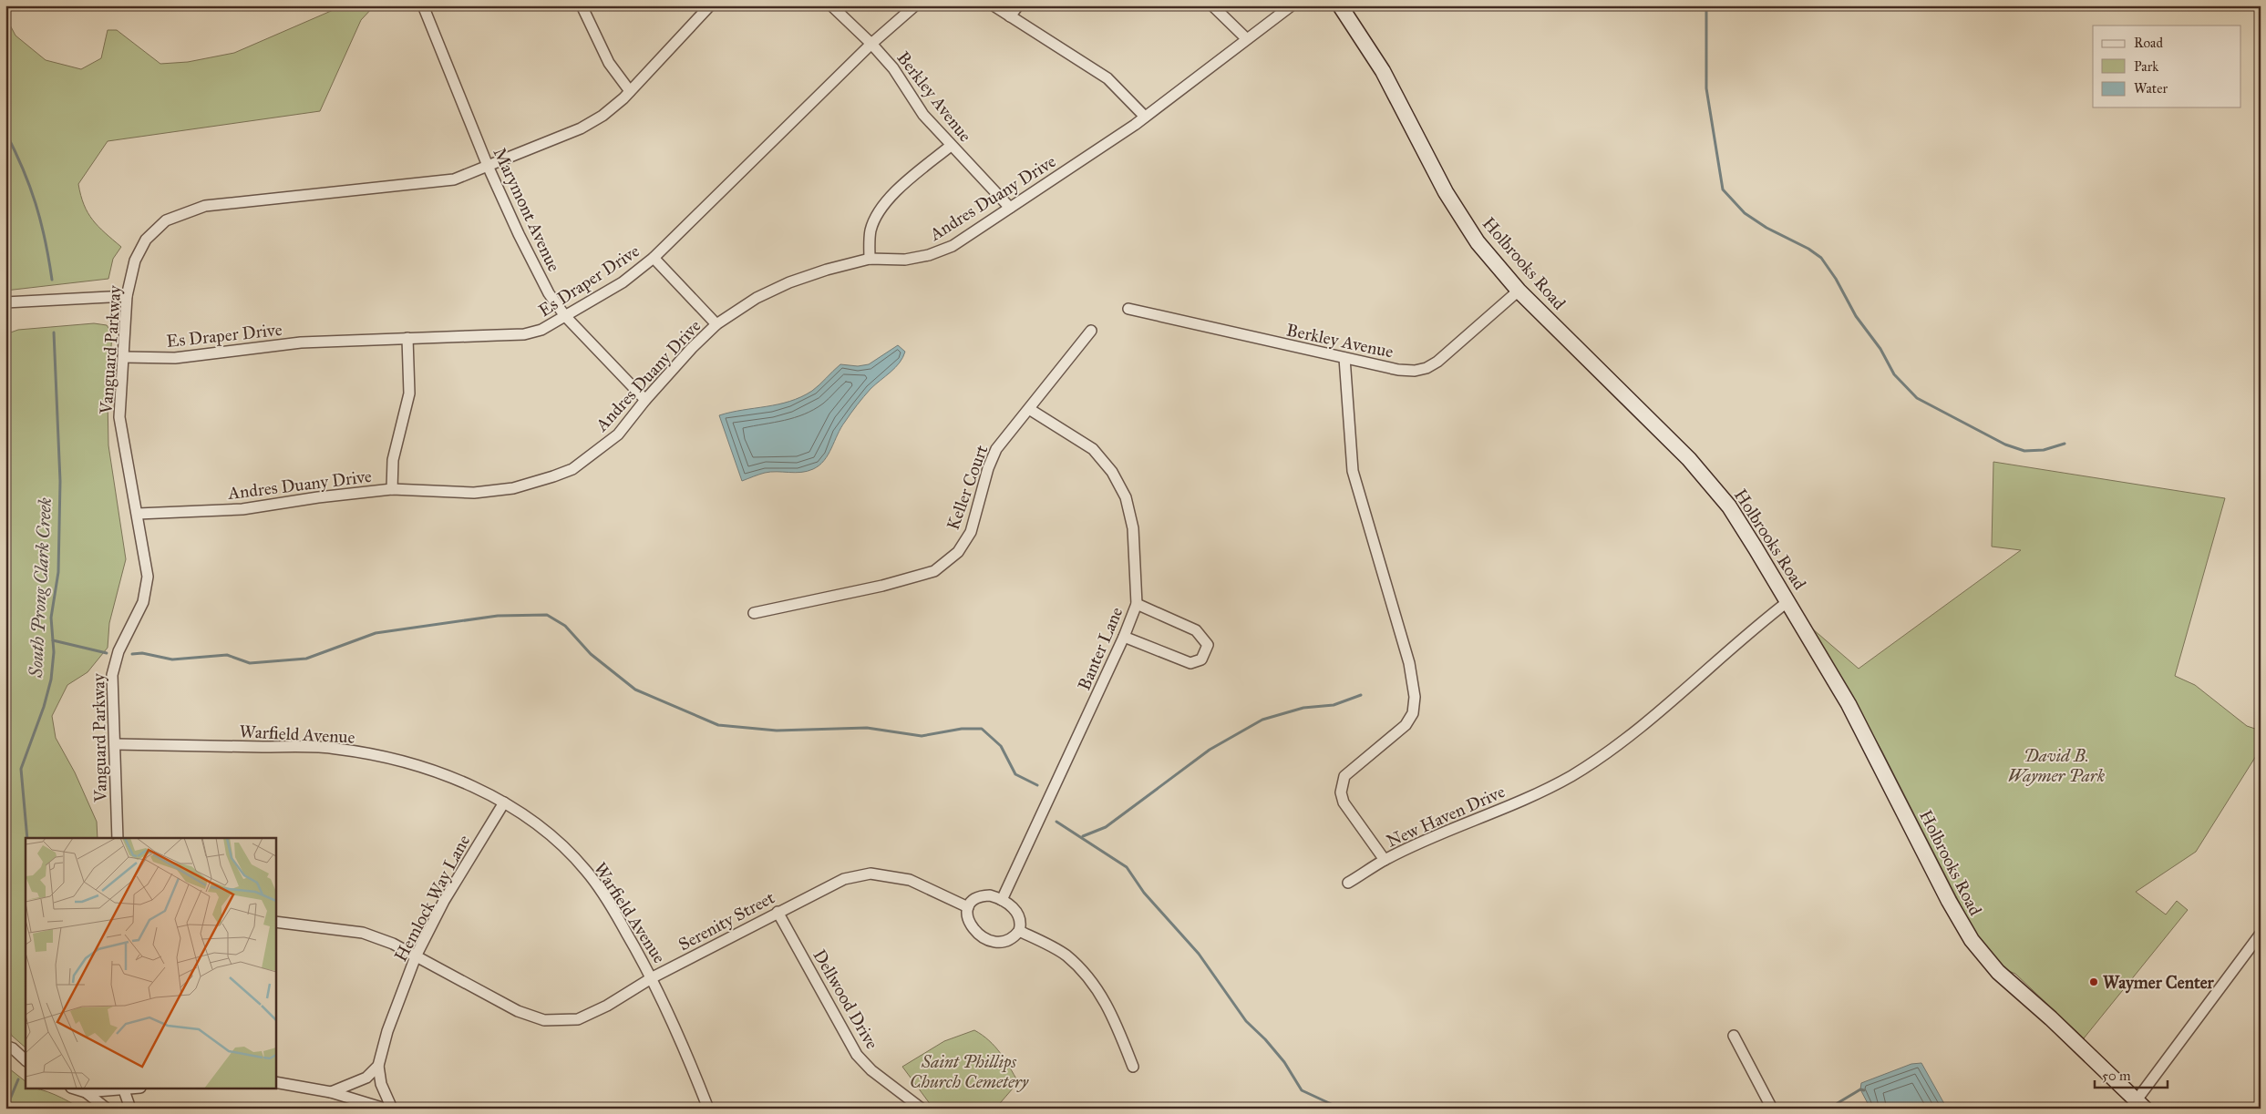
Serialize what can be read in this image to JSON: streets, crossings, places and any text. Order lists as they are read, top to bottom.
{
  "streets": {
    "street": [
      "Berkley Avenue",
      "Andres Duany Drive",
      "Marymont Avenue",
      "Holbrooks Road",
      "Es Draper Drive",
      "Vanguard Parkway",
      "Keller Court",
      "Banter Lane",
      "Warfield Avenue",
      "New Haven Drive",
      "Hemlock Way Lane",
      "Serenity Street",
      "Dellwood Drive"
    ]
  },
  "crossings": [
    ["Berkley Avenue", "Andres Duany Drive"],
    ["Berkley Avenue", "Holbrooks Road"],
    ["Berkley Avenue", "Es Draper Drive"],
    ["Berkley Avenue", "New Haven Drive"],
    ["Andres Duany Drive", "Marymont Avenue"],
    ["Andres Duany Drive", "Vanguard Parkway"],
    ["Marymont Avenue", "Es Draper Drive"],
    ["Marymont Avenue", "Vanguard Parkway"],
    ["Holbrooks Road", "New Haven Drive"],
    ["Es Draper Drive", "Vanguard Parkway"],
    ["Vanguard Parkway", "Warfield Avenue"],
    ["Keller Court", "Banter Lane"],
    ["Banter Lane", "Serenity Street"],
    ["Warfield Avenue", "Hemlock Way Lane"],
    ["Warfield Avenue", "Serenity Street"],
    ["Hemlock Way Lane", "Serenity Street"],
    ["Serenity Street", "Dellwood Drive"]
  ],
  "water": ["South Prong Clark Creek"],
  "parks": ["David B. Waymer Park", "Saint Phillips Church Cemetery"],
  "places": ["Waymer Center"],
  "legend": ["Road", "Park", "Water"],
  "scale_bar": "50 m"
}
